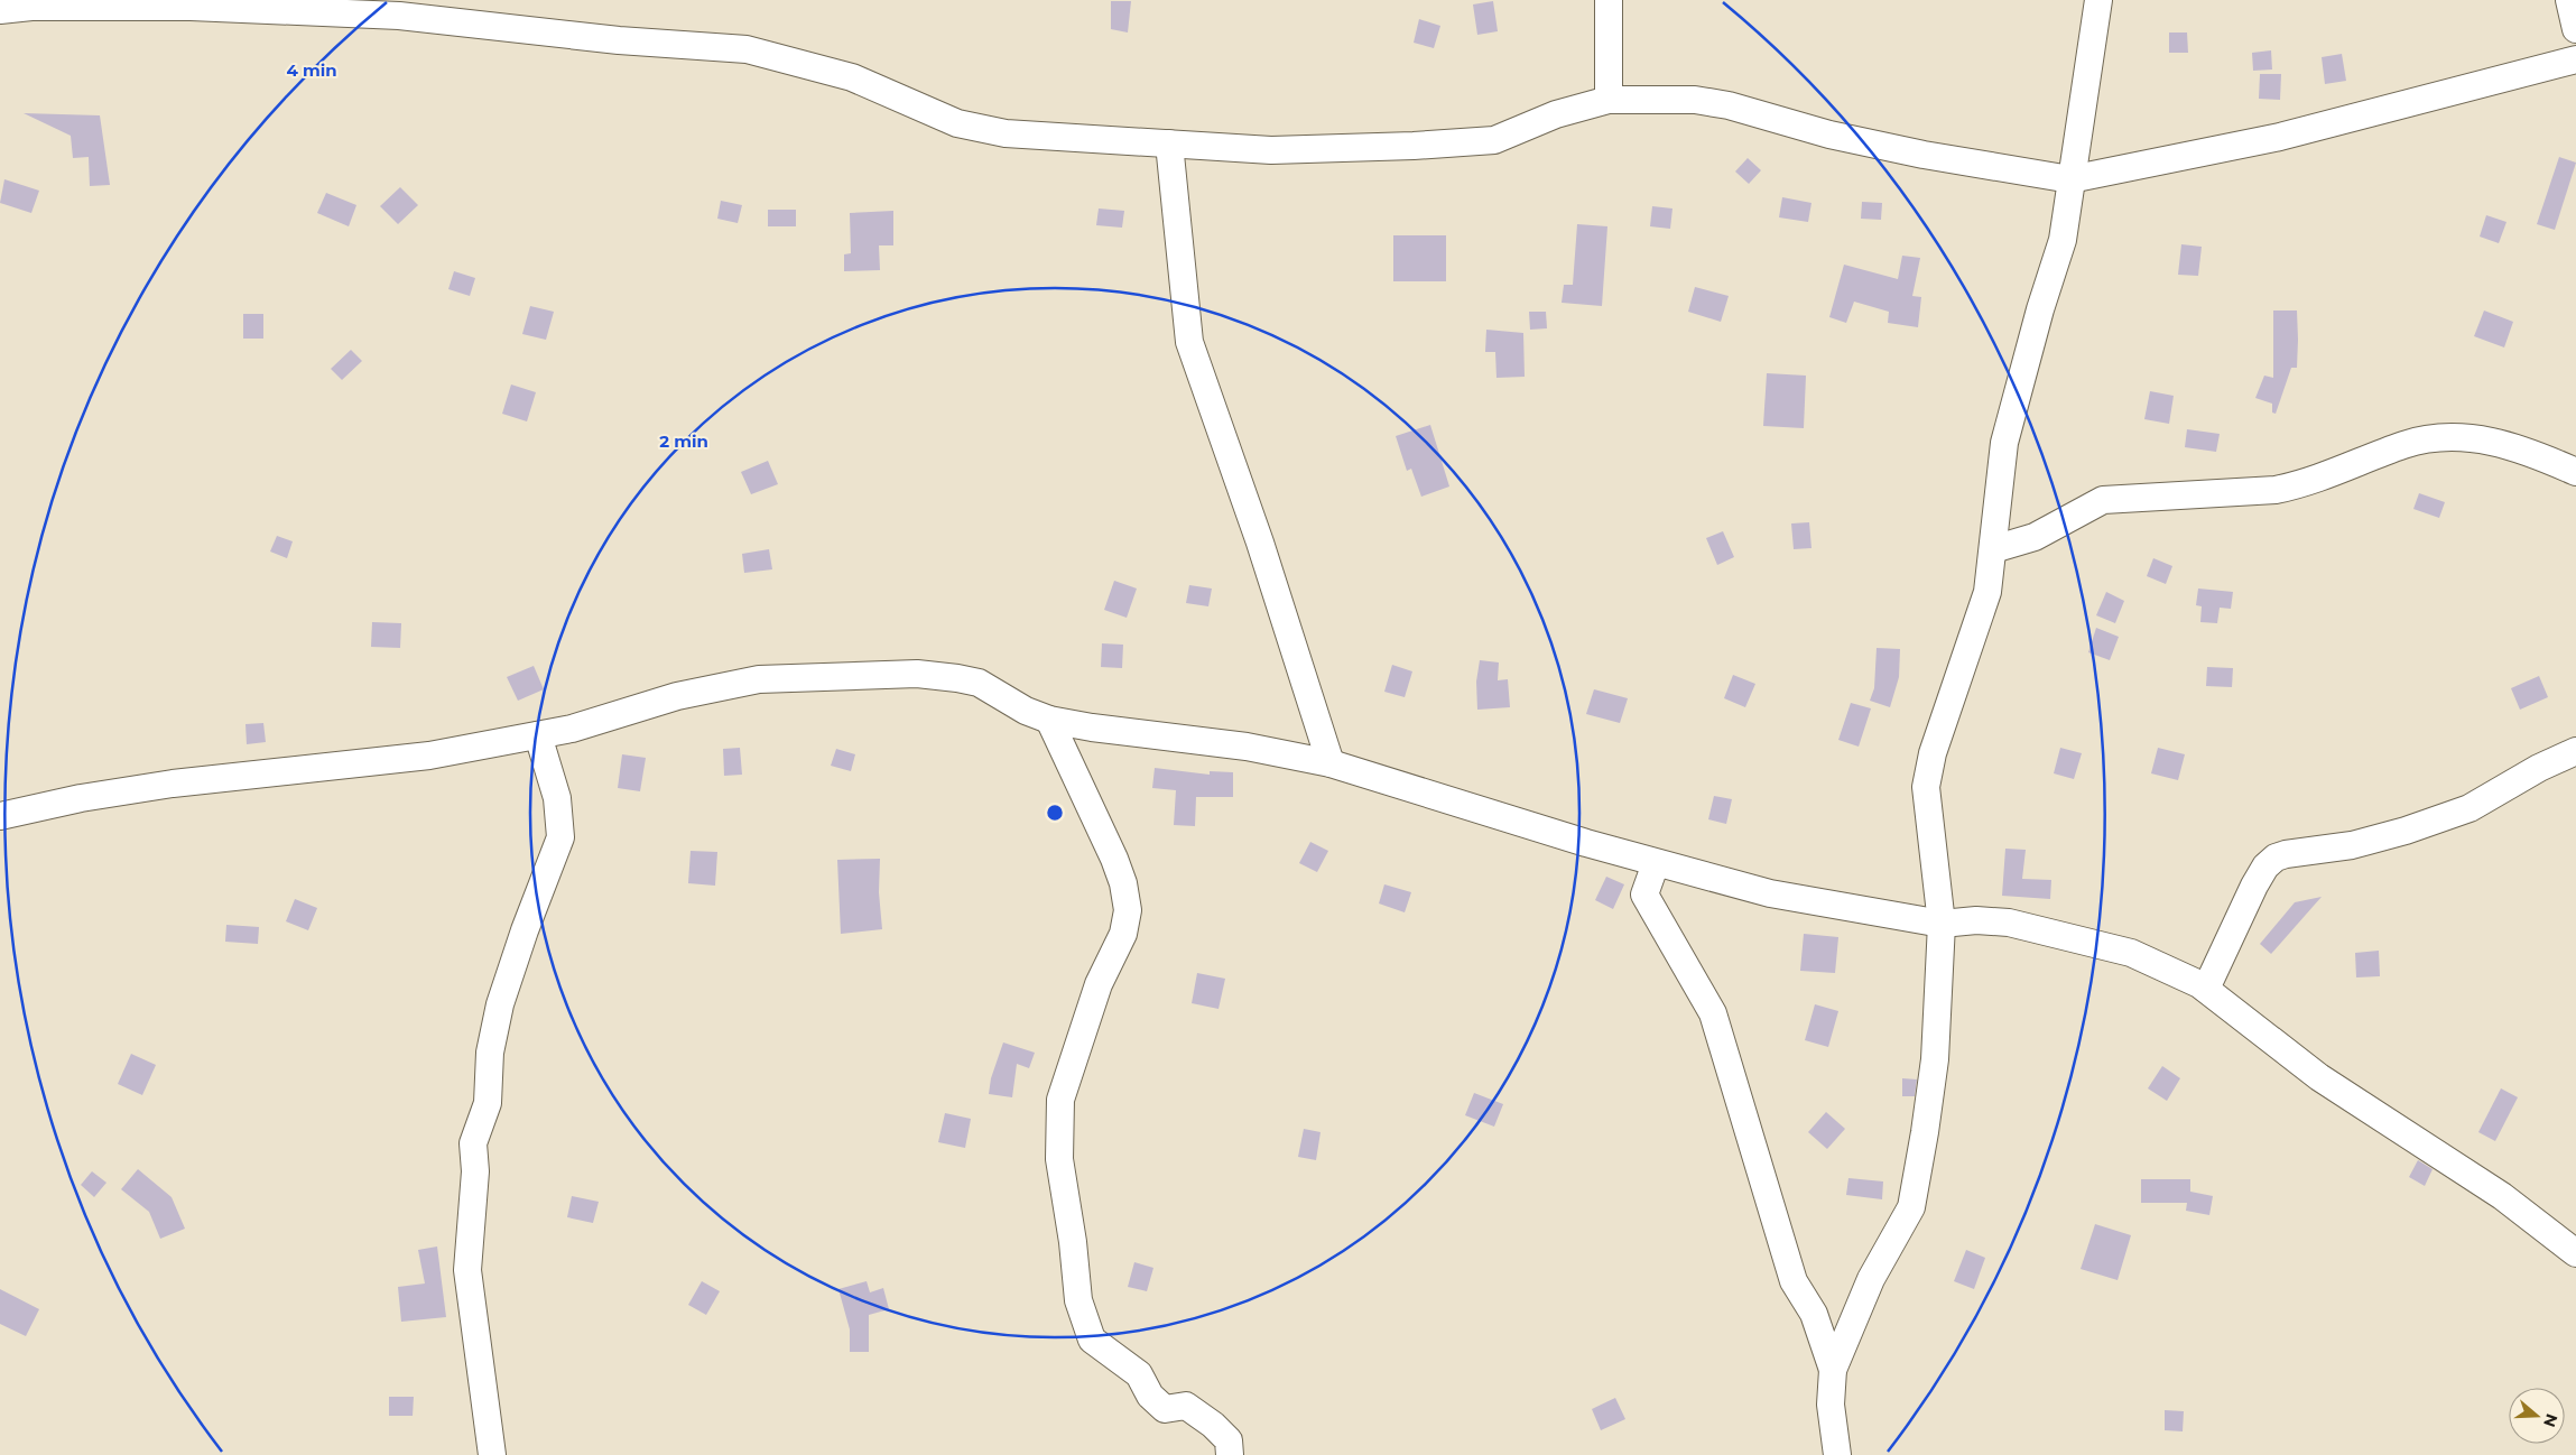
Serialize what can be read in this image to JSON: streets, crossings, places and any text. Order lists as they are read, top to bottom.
{
  "north": "right",
  "rings": ["4 min", "2 min"]
}
